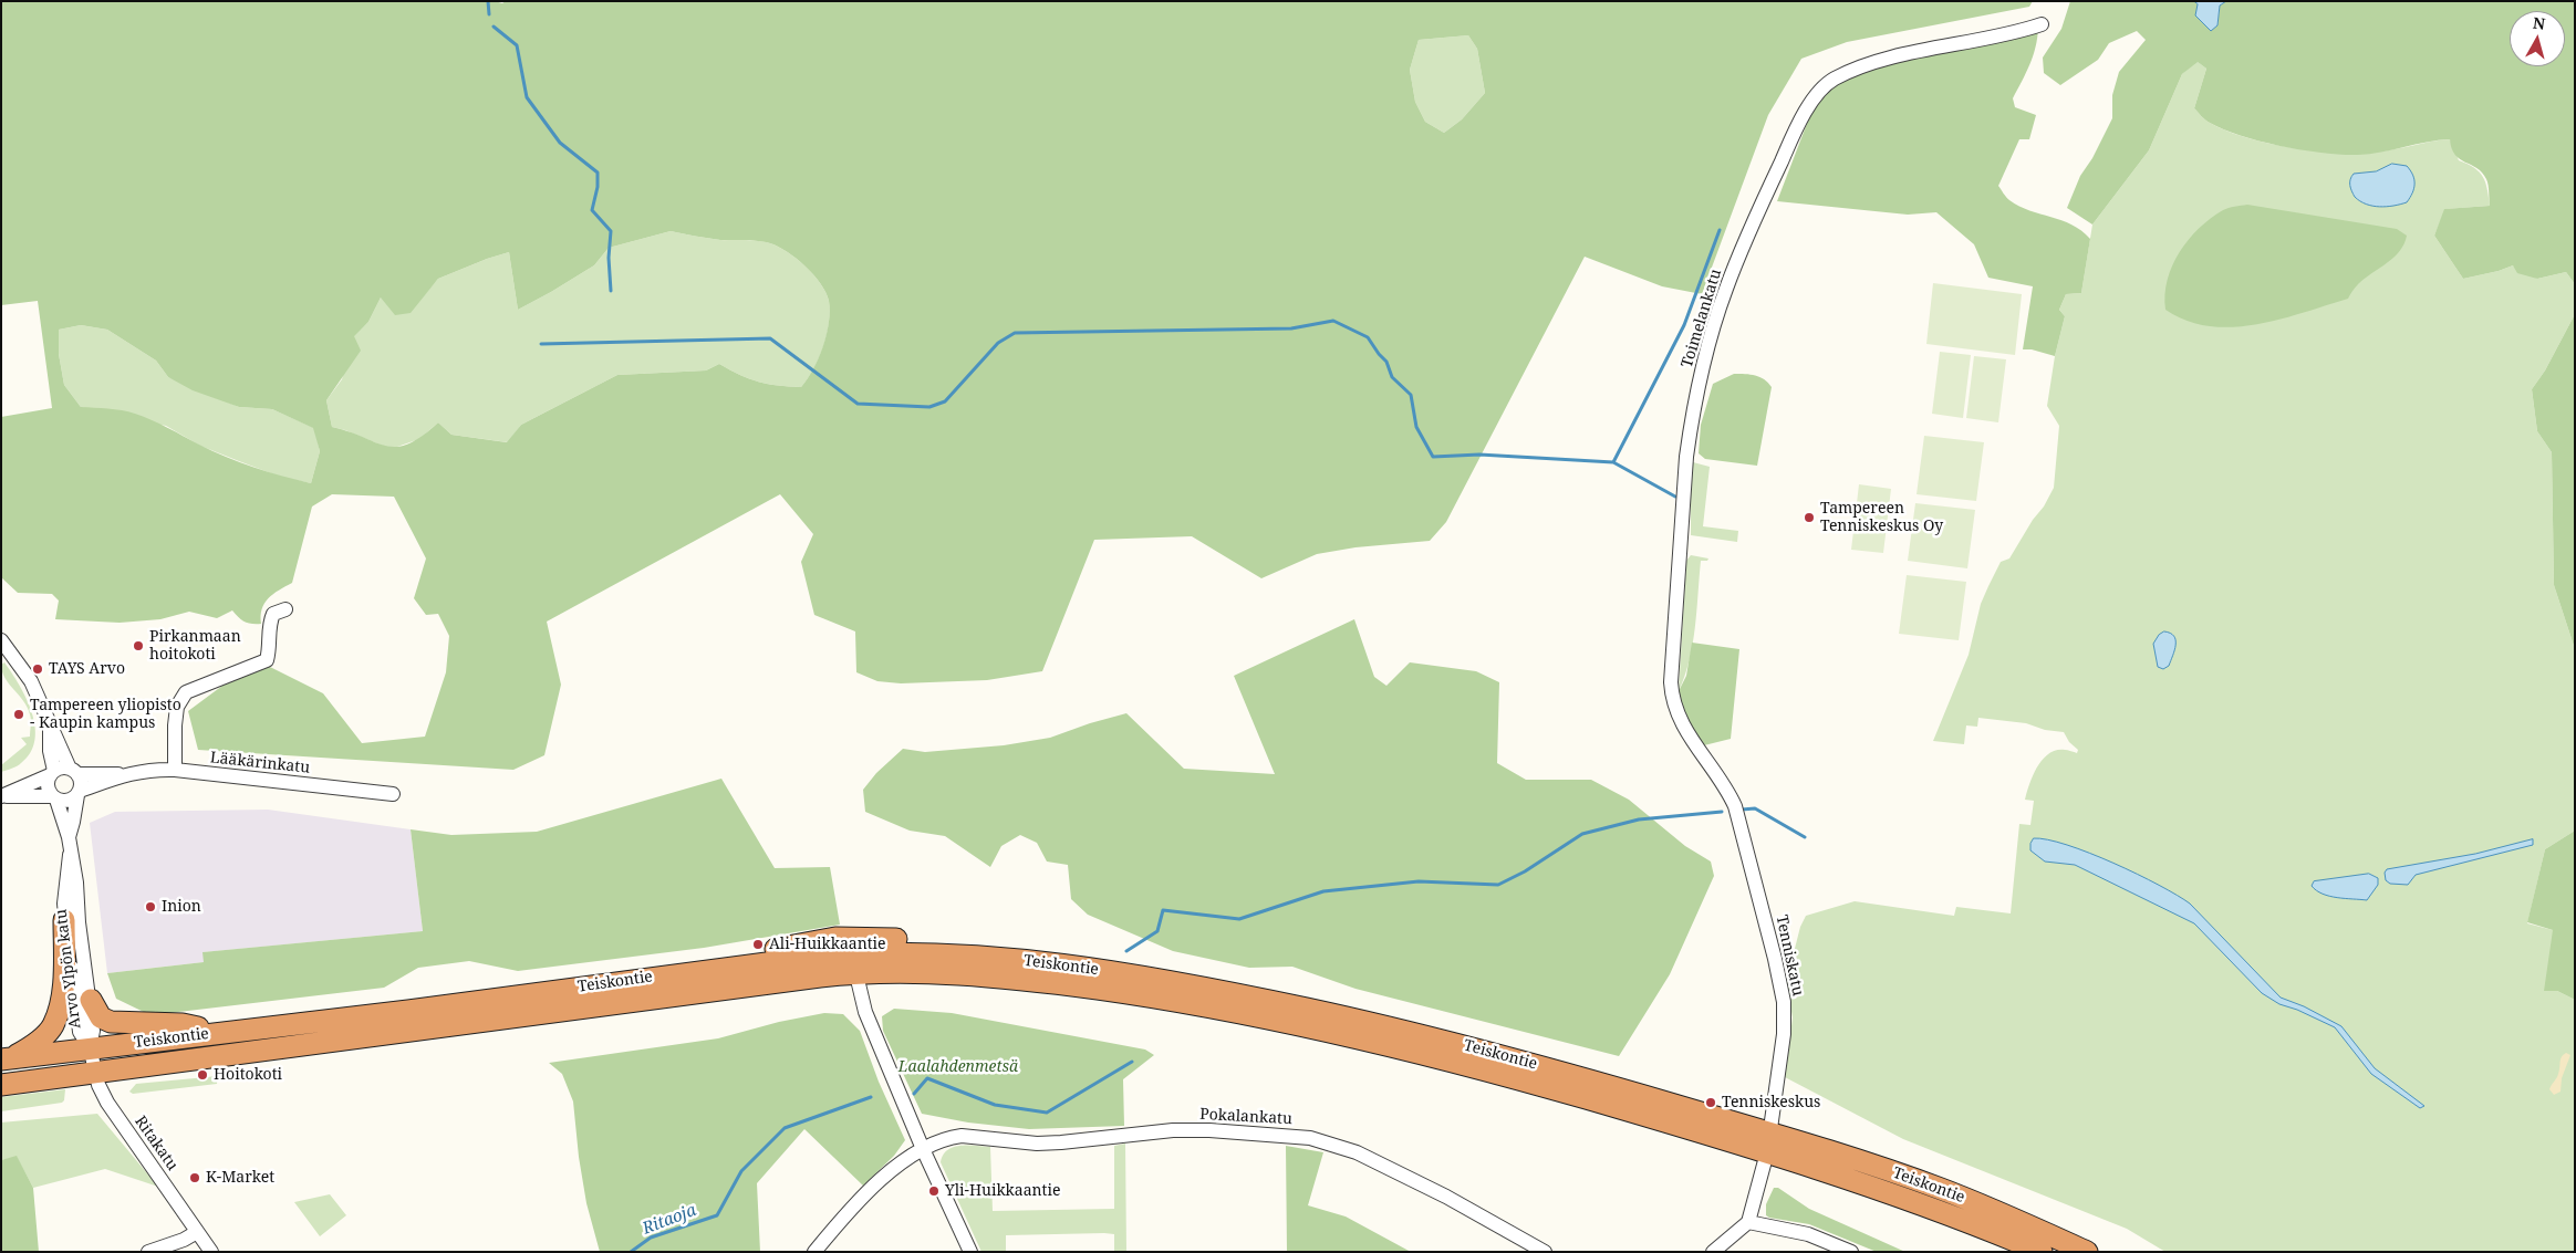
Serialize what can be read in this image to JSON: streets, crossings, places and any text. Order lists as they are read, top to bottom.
{
  "streets": {
    "highway": ["Teiskontie"],
    "street": [
      "Toimelankatu",
      "Lääkärinkatu",
      "Tenniskatu",
      "Arvo Ylpön katu",
      "Pokalankatu",
      "Ritakatu"
    ]
  },
  "crossings": [
    ["Toimelankatu", "Tenniskatu"],
    ["Lääkärinkatu", "Arvo Ylpön katu"],
    ["Tenniskatu", "Teiskontie"],
    ["Teiskontie", "Arvo Ylpön katu"],
    ["Teiskontie", "Ritakatu"],
    ["Arvo Ylpön katu", "Ritakatu"]
  ],
  "water": ["Ritaoja"],
  "parks": ["Laalahdenmetsä"],
  "places": [
    "Tampereen Tenniskeskus Oy",
    "Pirkanmaan hoitokoti",
    "TAYS Arvo",
    "Tampereen yliopisto - Kaupin kampus",
    "Inion",
    "Ali-Huikkaantie",
    "Hoitokoti",
    "Tenniskeskus",
    "K-Market",
    "Yli-Huikkaantie"
  ],
  "north": "top"
}
